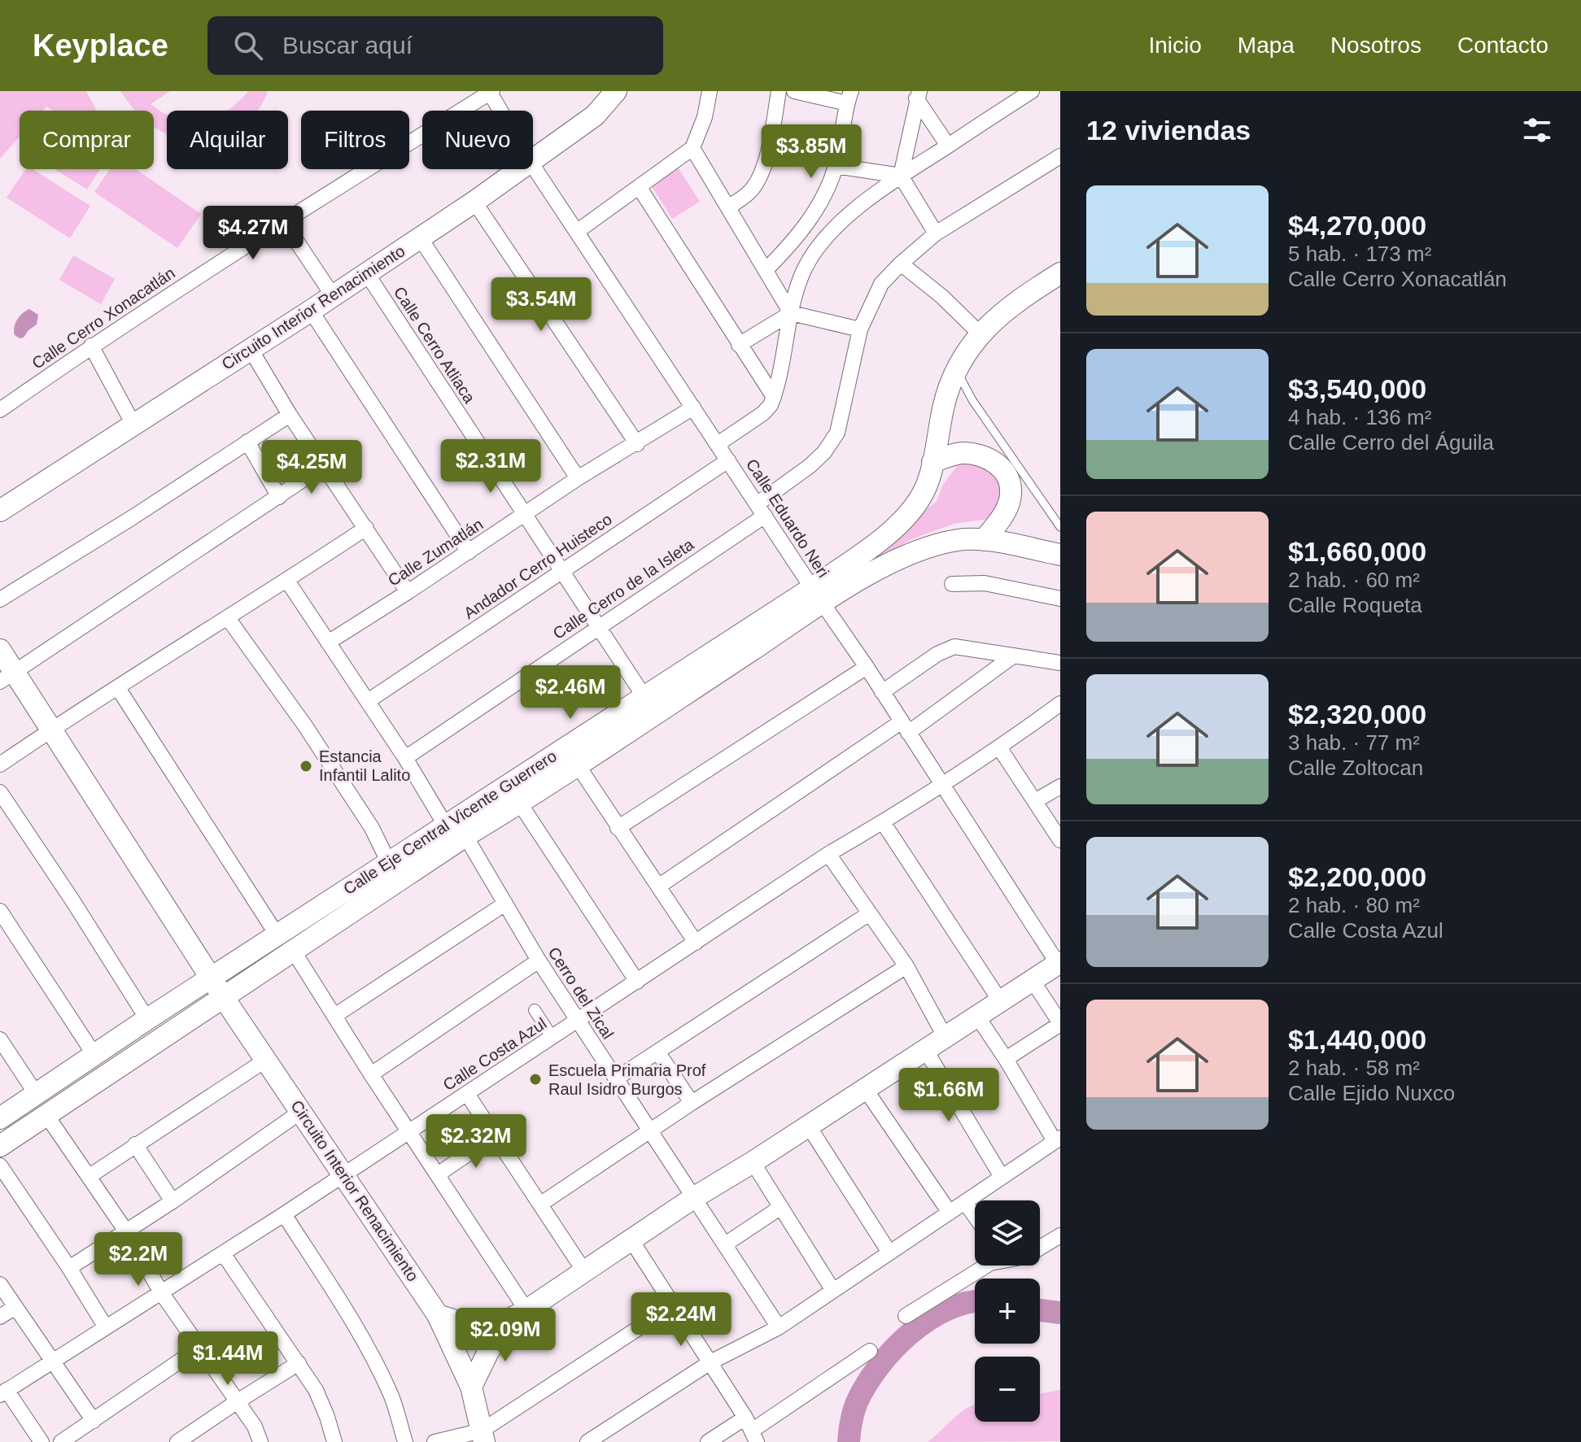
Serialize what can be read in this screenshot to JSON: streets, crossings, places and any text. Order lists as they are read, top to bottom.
{
  "streets": {
    "main road": ["Circuito Interior Renacimiento", "Calle Eje Central Vicente Guerrero"],
    "street": [
      "Calle Cerro Xonacatlán",
      "Calle Cerro Atliaca",
      "Calle Eduardo Neri",
      "Calle Zumatlán",
      "Andador Cerro Huisteco",
      "Calle Cerro de la Isleta",
      "Cerro del Zical",
      "Calle Costa Azul"
    ]
  },
  "crossings": [
    ["Circuito Interior Renacimiento", "Calle Cerro Atliaca"],
    ["Circuito Interior Renacimiento", "Calle Eje Central Vicente Guerrero"],
    ["Circuito Interior Renacimiento", "Calle Costa Azul"],
    ["Calle Cerro Xonacatlán", "Calle Eduardo Neri"],
    ["Calle Cerro Atliaca", "Calle Zumatlán"],
    ["Calle Cerro Atliaca", "Andador Cerro Huisteco"],
    ["Calle Cerro Atliaca", "Calle Cerro de la Isleta"],
    ["Calle Cerro Atliaca", "Calle Eje Central Vicente Guerrero"],
    ["Calle Eduardo Neri", "Calle Zumatlán"],
    ["Calle Eduardo Neri", "Andador Cerro Huisteco"],
    ["Calle Eduardo Neri", "Calle Cerro de la Isleta"],
    ["Calle Eduardo Neri", "Calle Eje Central Vicente Guerrero"],
    ["Calle Eduardo Neri", "Calle Costa Azul"],
    ["Calle Eje Central Vicente Guerrero", "Cerro del Zical"],
    ["Cerro del Zical", "Calle Costa Azul"]
  ],
  "places": ["Estancia Infantil Lalito", "Escuela Primaria Prof Raul Isidro Burgos"],
  "page": {
    "header": "Keyplace",
    "search": "Buscar aquí",
    "nav": [
      "Inicio",
      "Mapa",
      "Nosotros",
      "Contacto"
    ],
    "heading": "12 viviendas",
    "chip": [
      "Comprar",
      "Alquilar",
      "Filtros",
      "Nuevo"
    ],
    "price": [
      "$3.85M",
      "$4.27M",
      "$3.54M",
      "$2.31M",
      "$4.25M",
      "$2.46M",
      "$1.66M",
      "$2.32M",
      "$2.2M",
      "$2.24M",
      "$2.09M",
      "$1.44M"
    ],
    "list": [
      {
        "name": "$4,270,000",
        "note": "5 hab. · 173 m² · Calle Cerro Xonacatlán"
      },
      {
        "name": "$3,540,000",
        "note": "4 hab. · 136 m² · Calle Cerro del Águila"
      },
      {
        "name": "$1,660,000",
        "note": "2 hab. · 60 m² · Calle Roqueta"
      },
      {
        "name": "$2,320,000",
        "note": "3 hab. · 77 m² · Calle Zoltocan"
      },
      {
        "name": "$2,200,000",
        "note": "2 hab. · 80 m² · Calle Costa Azul"
      },
      {
        "name": "$1,440,000",
        "note": "2 hab. · 58 m² · Calle Ejido Nuxco"
      }
    ],
    "map_buttons": ["+", "−"]
  }
}
